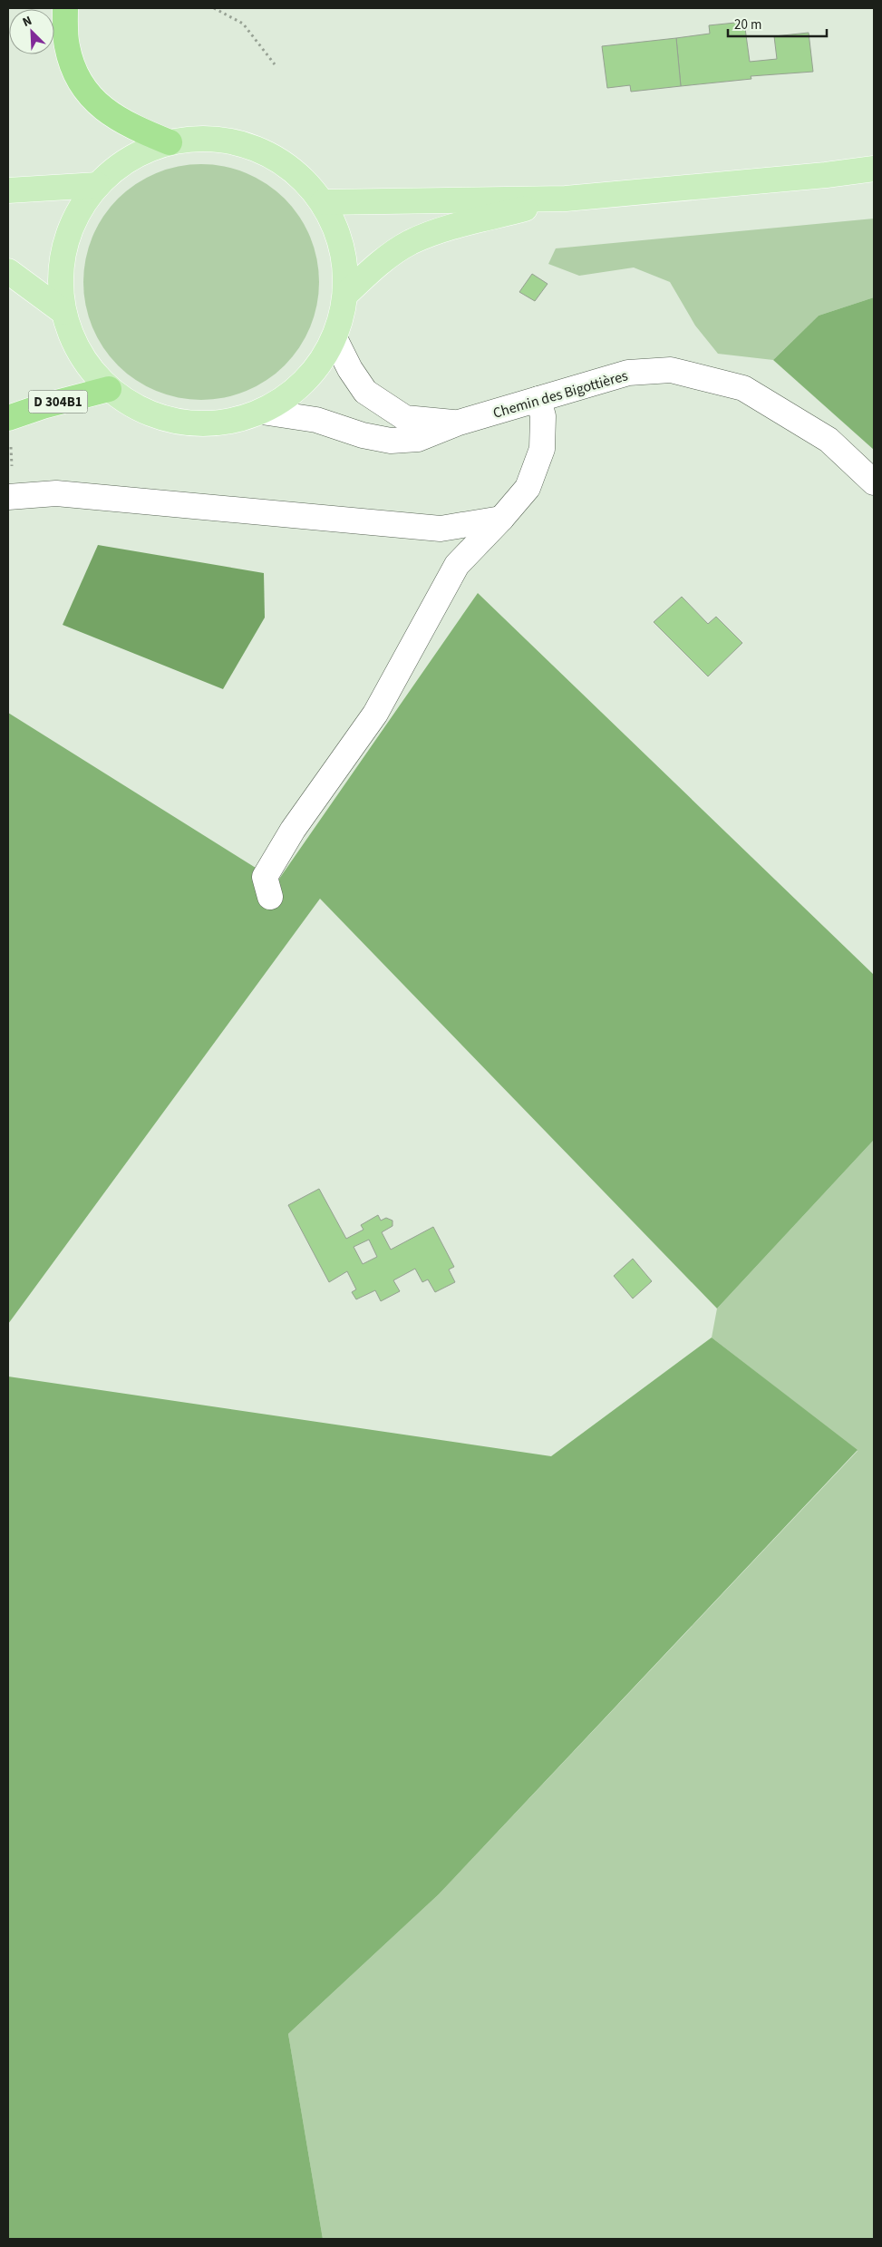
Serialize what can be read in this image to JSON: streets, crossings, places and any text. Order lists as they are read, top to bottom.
{
  "streets": {
    "highway": ["D 304B1"],
    "street": ["Chemin des Bigottières"]
  },
  "scale_bar": "20 m",
  "north": "top left"
}
